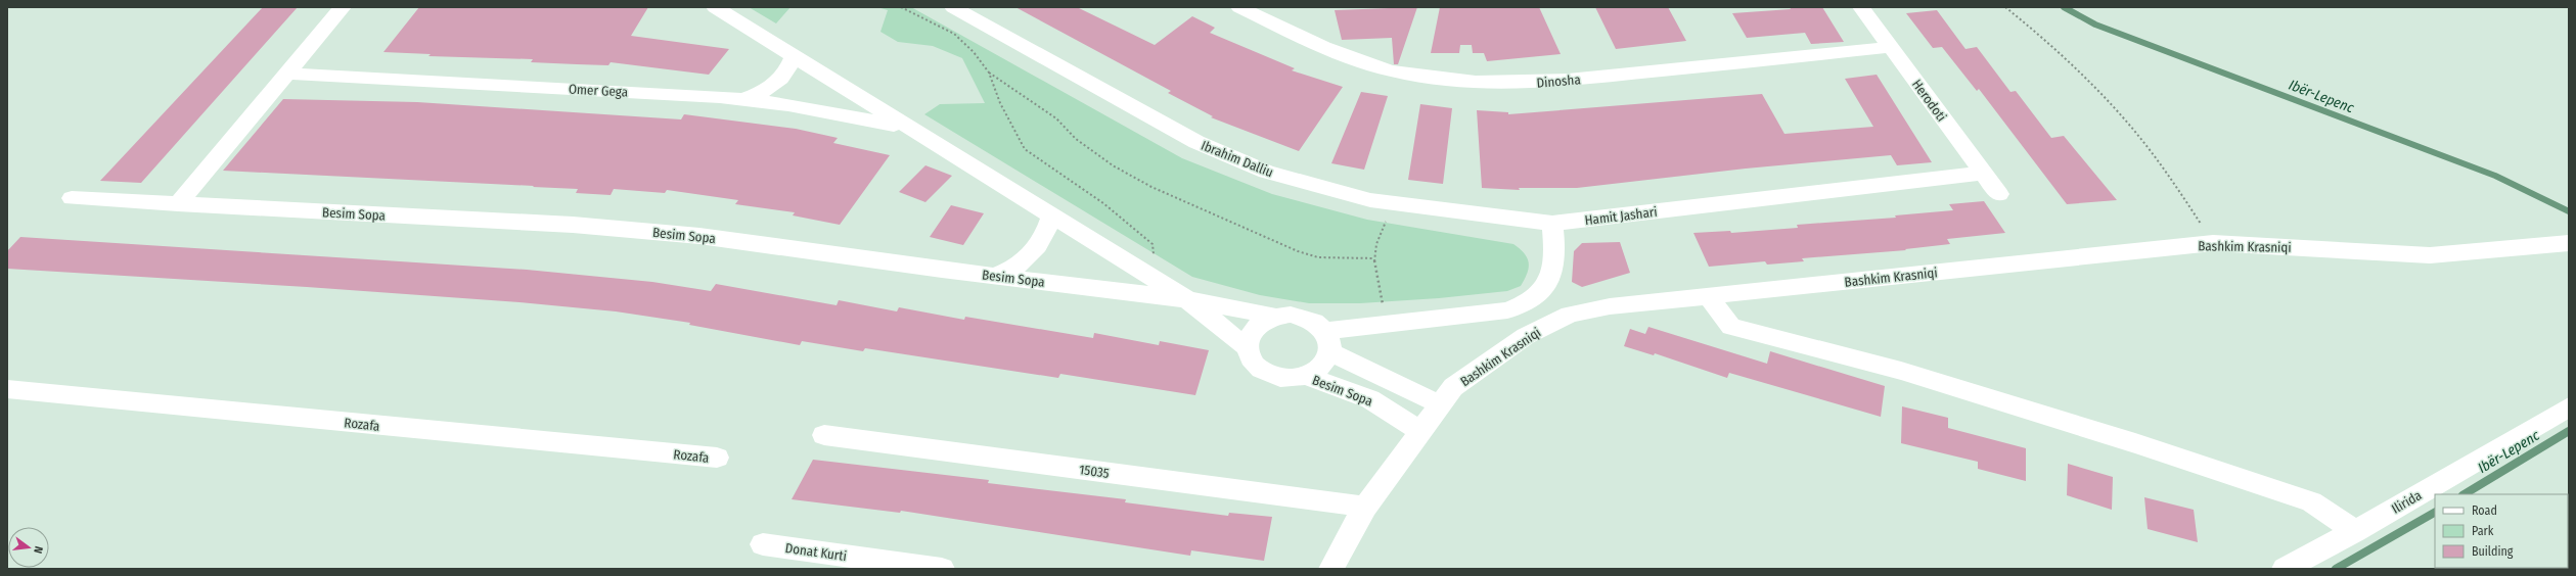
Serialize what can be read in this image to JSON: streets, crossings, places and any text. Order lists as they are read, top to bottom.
{
  "streets": {
    "street": [
      "Dinosha",
      "Omer Gega",
      "Herodoti",
      "Ibrahim Dalliu",
      "Besim Sopa",
      "Hamit Jashari",
      "Bashkim Krasniqi",
      "Rozafa",
      "15035",
      "Ilirida",
      "Donat Kurti"
    ]
  },
  "crossings": [
    ["Dinosha", "Herodoti"],
    ["Omer Gega", "Besim Sopa"],
    ["Herodoti", "Hamit Jashari"],
    ["Ibrahim Dalliu", "Hamit Jashari"],
    ["Besim Sopa", "Bashkim Krasniqi"],
    ["Bashkim Krasniqi", "15035"]
  ],
  "water": ["Ibër-Lepenc"],
  "legend": ["Road", "Park", "Building"],
  "north": "right"
}
